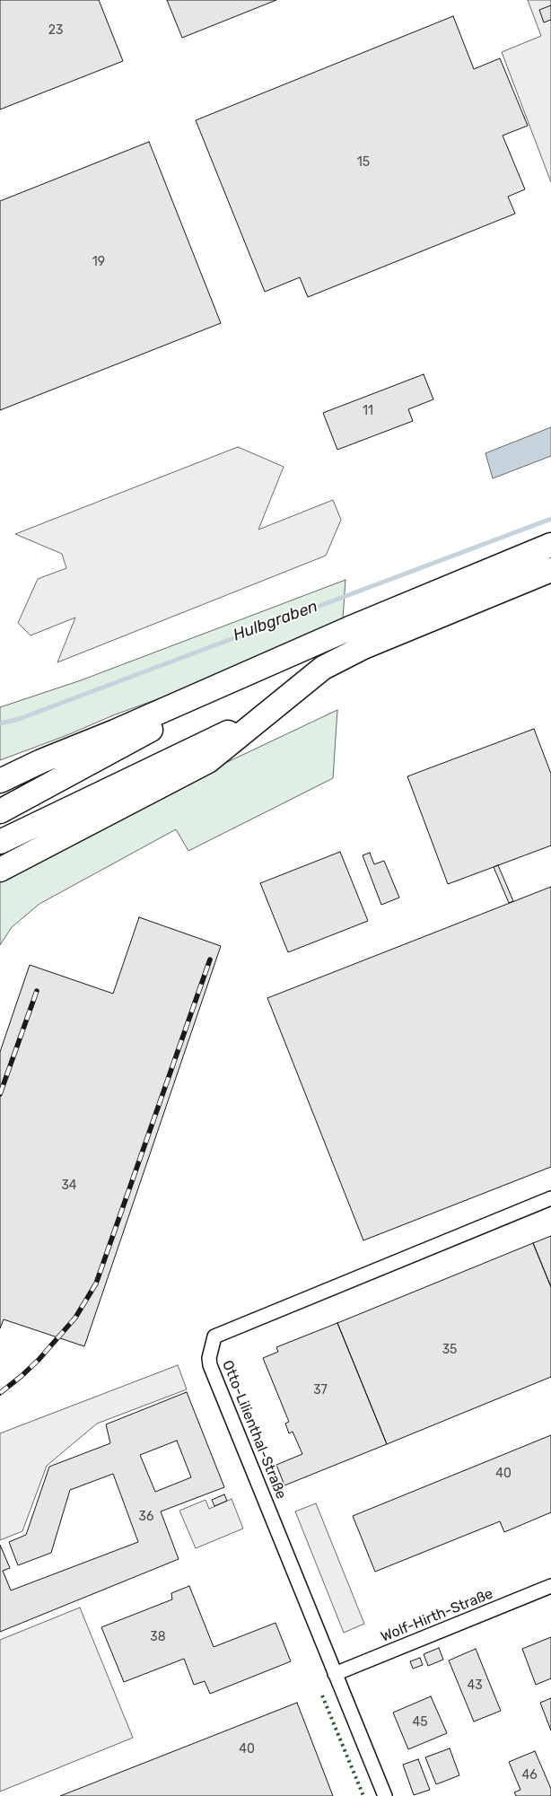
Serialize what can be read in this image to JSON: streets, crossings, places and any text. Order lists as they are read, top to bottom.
{
  "streets": {
    "street": ["Otto-Lilienthal-Straße", "Wolf-Hirth-Straße"]
  },
  "crossings": [
    ["Otto-Lilienthal-Straße", "Wolf-Hirth-Straße"]
  ],
  "water": ["Hulbgraben"],
  "house_numbers": [
    "23",
    "15",
    "19",
    "11",
    "34",
    "35",
    "37",
    "40",
    "36",
    "38",
    "43",
    "45",
    "40",
    "46"
  ]
}
